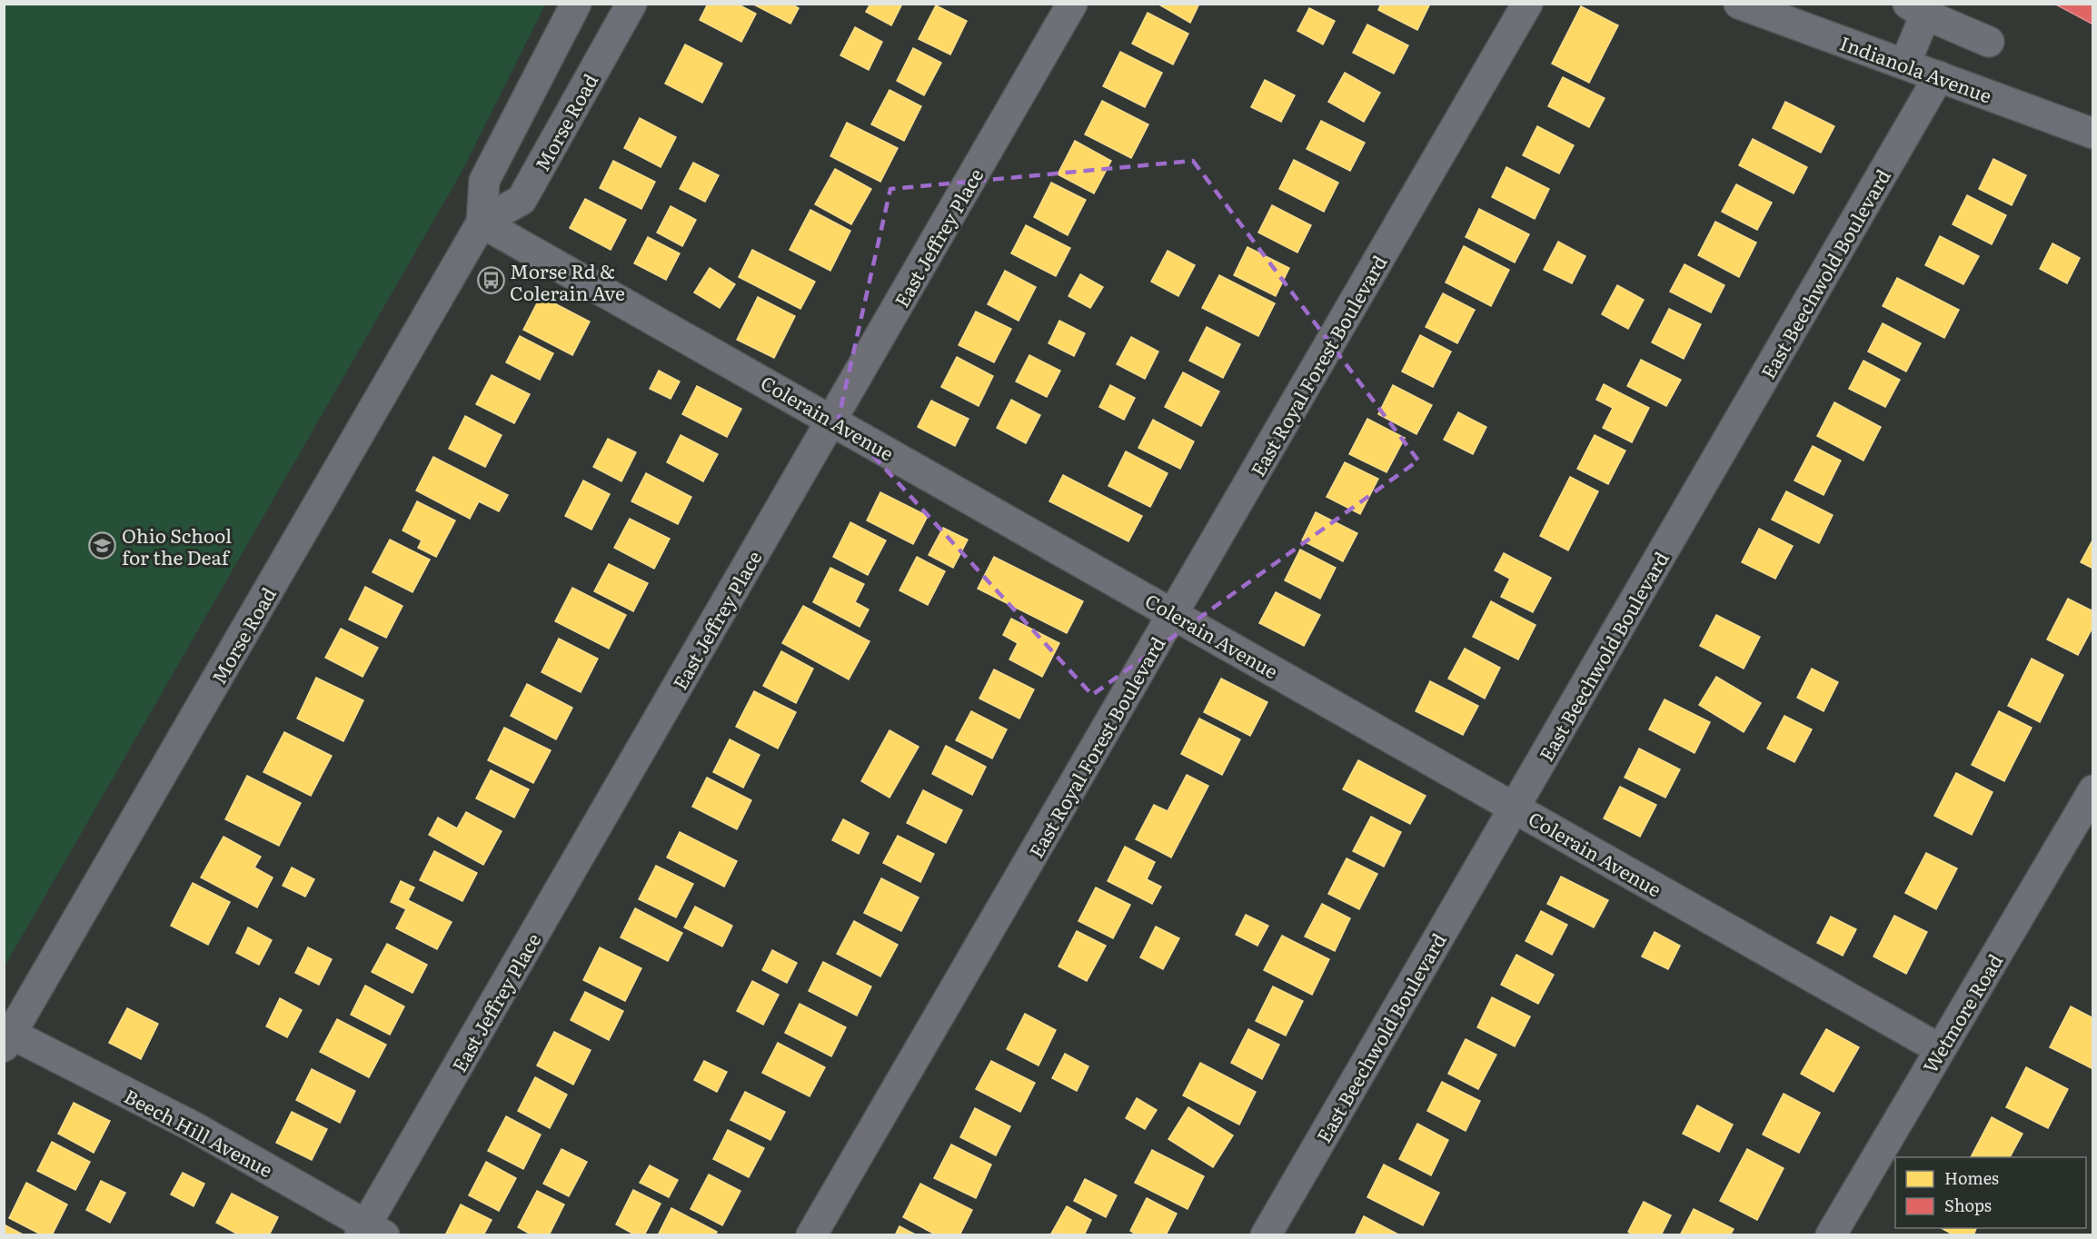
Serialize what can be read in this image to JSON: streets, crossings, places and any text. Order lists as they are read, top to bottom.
{
  "streets": {
    "main road": ["Indianola Avenue", "Morse Road"],
    "street": [
      "East Jeffrey Place",
      "East Beechwold Boulevard",
      "East Royal Forest Boulevard",
      "Colerain Avenue",
      "Wetmore Road",
      "Beech Hill Avenue"
    ]
  },
  "crossings": [
    ["Indianola Avenue", "East Beechwold Boulevard"],
    ["Morse Road", "Colerain Avenue"],
    ["Morse Road", "Beech Hill Avenue"],
    ["East Jeffrey Place", "Colerain Avenue"],
    ["East Jeffrey Place", "Beech Hill Avenue"],
    ["East Beechwold Boulevard", "Colerain Avenue"],
    ["East Royal Forest Boulevard", "Colerain Avenue"],
    ["Colerain Avenue", "Wetmore Road"]
  ],
  "places": {
    "bus stop": ["Morse Rd & Colerain Ave"],
    "school or university": ["Ohio School for the Deaf"]
  },
  "legend": ["Homes", "Shops"]
}
